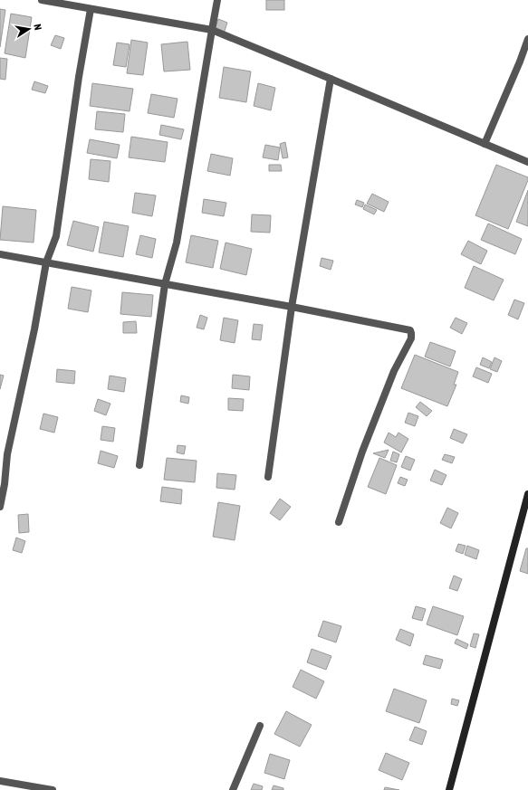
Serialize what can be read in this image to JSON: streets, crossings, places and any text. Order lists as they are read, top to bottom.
{
  "north": "right"
}
